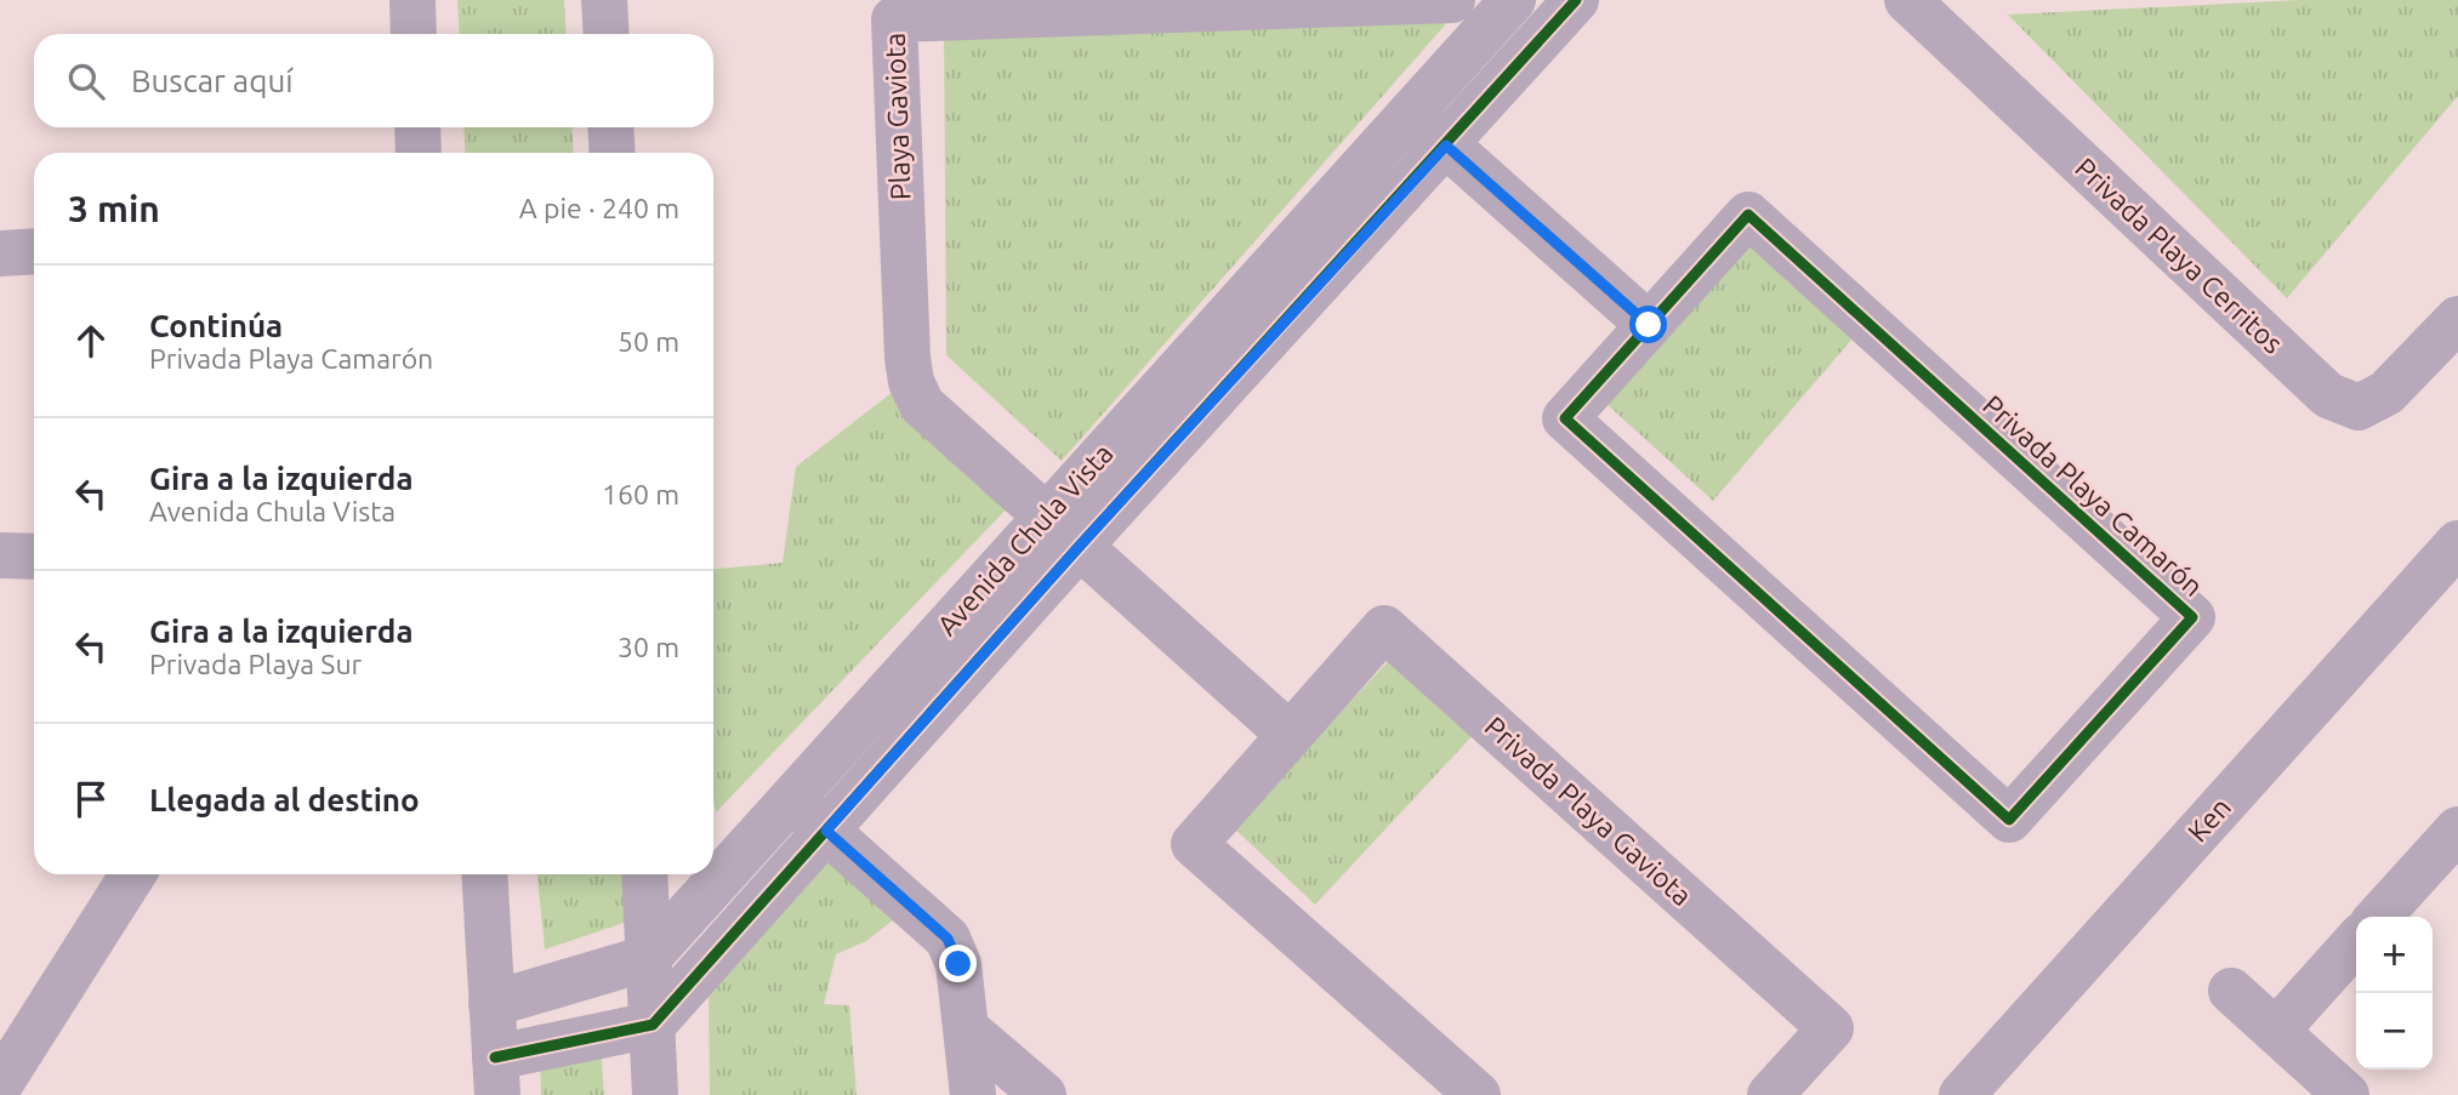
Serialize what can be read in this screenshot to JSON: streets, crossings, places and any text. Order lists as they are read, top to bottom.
{
  "streets": {
    "street": [
      "Playa Gaviota",
      "Privada Playa Cerritos",
      "Privada Playa Camarón",
      "Avenida Chula Vista",
      "Privada Playa Gaviota",
      "Ken"
    ]
  },
  "crossings": [
    ["Playa Gaviota", "Avenida Chula Vista"]
  ],
  "page": {
    "search": "Buscar aquí",
    "heading": ["3 min", "A pie · 240 m"],
    "list": [
      ["Continúa", "Privada Playa Camarón", "50 m"],
      ["Gira a la izquierda", "Avenida Chula Vista", "160 m"],
      ["Gira a la izquierda", "Privada Playa Sur", "30 m"],
      "Llegada al destino"
    ],
    "map_buttons": ["+", "−"]
  }
}
